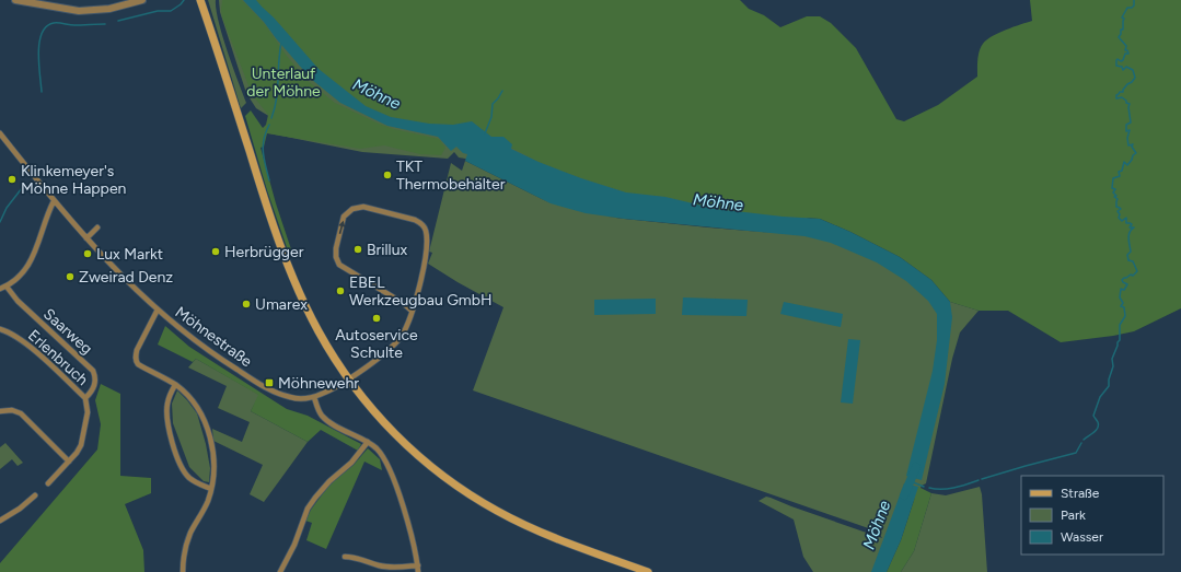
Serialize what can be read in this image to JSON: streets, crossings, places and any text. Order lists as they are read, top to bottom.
{
  "streets": {
    "street": ["Saarweg", "Möhnestraße", "Erlenbruch"]
  },
  "crossings": [
    ["Saarweg", "Erlenbruch"]
  ],
  "water": ["Möhne"],
  "parks": ["Unterlauf der Möhne"],
  "places": {
    "other": [
      "TKT Thermobehälter",
      "Klinkemeyer's Möhne Happen",
      "Brillux",
      "Herbrügger",
      "Lux Markt",
      "Zweirad Denz",
      "EBEL Werkzeugbau GmbH",
      "Umarex",
      "Autoservice Schulte"
    ],
    "transit": ["Möhnewehr"]
  },
  "legend": ["Straße", "Park", "Wasser"]
}
